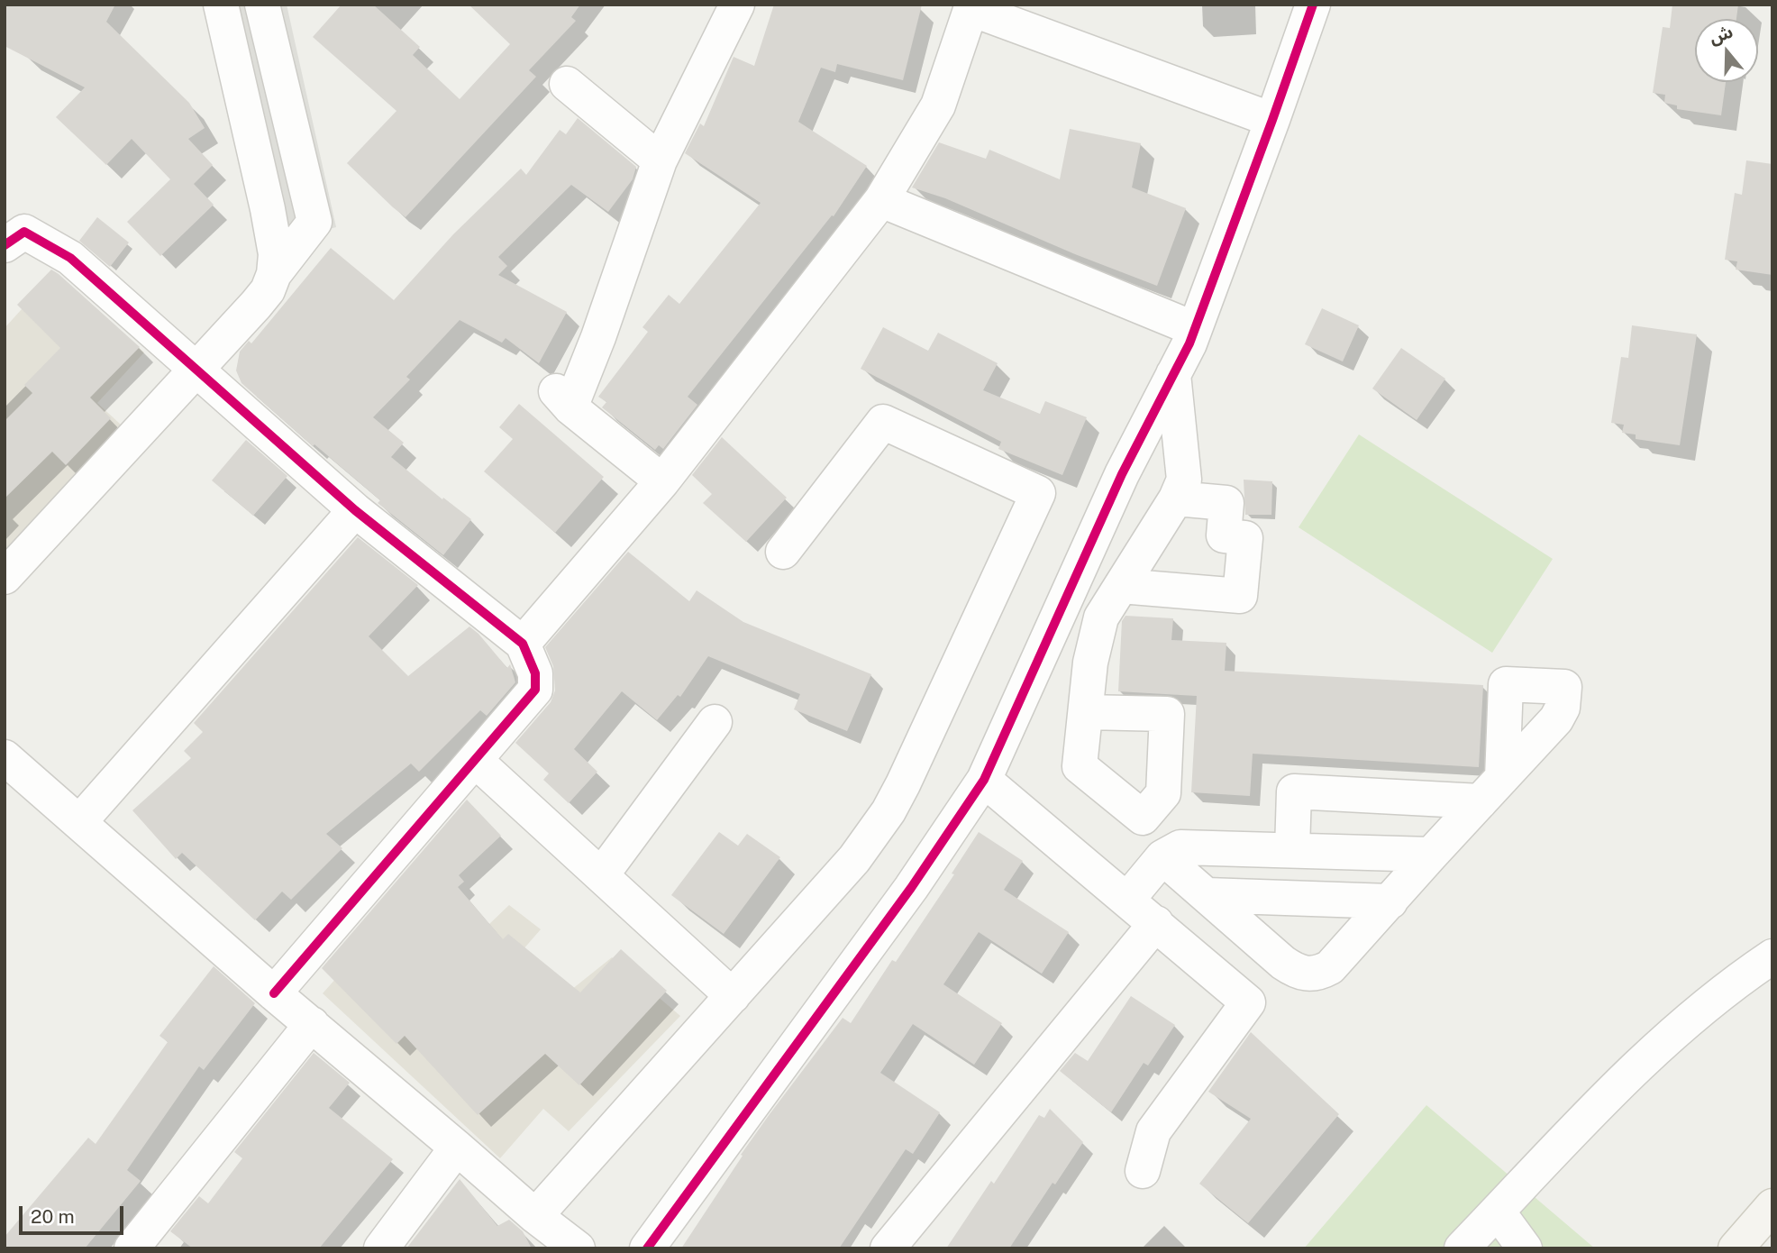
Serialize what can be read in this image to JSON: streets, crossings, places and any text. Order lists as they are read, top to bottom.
{
  "scale_bar": "20 m",
  "north": "top"
}
